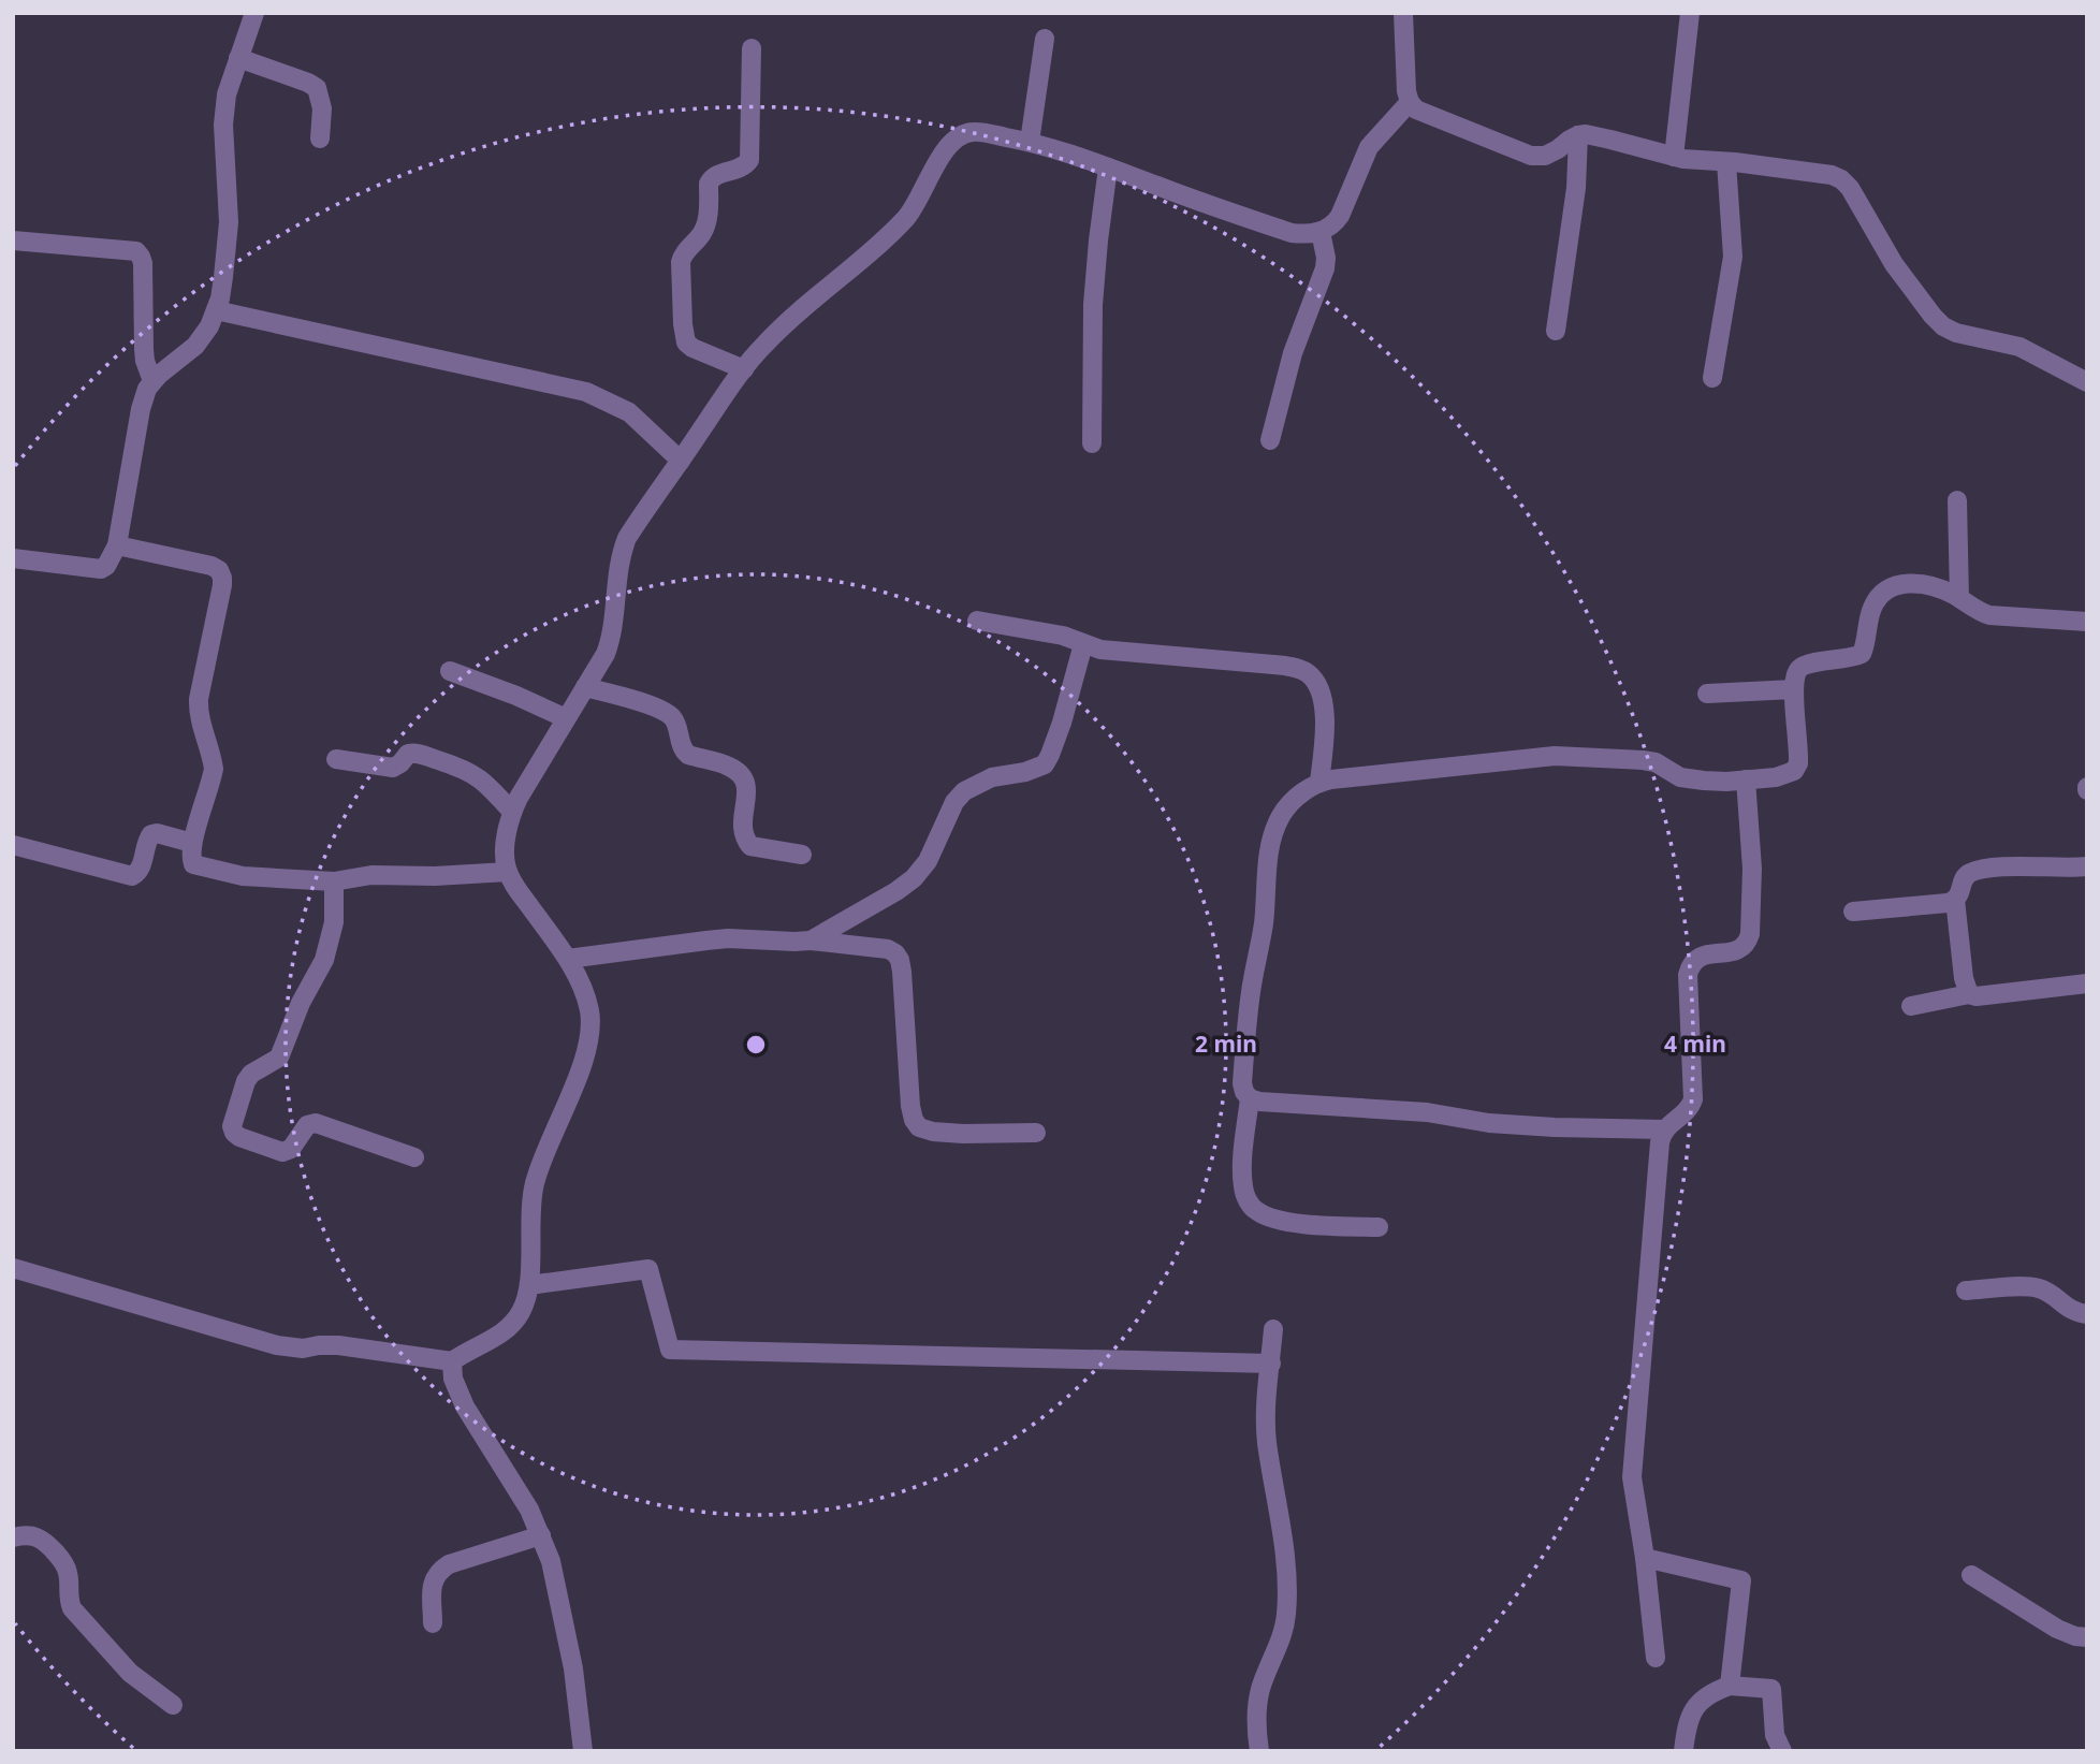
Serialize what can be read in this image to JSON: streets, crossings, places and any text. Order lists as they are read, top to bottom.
{
  "rings": ["2 min", "4 min"]
}
